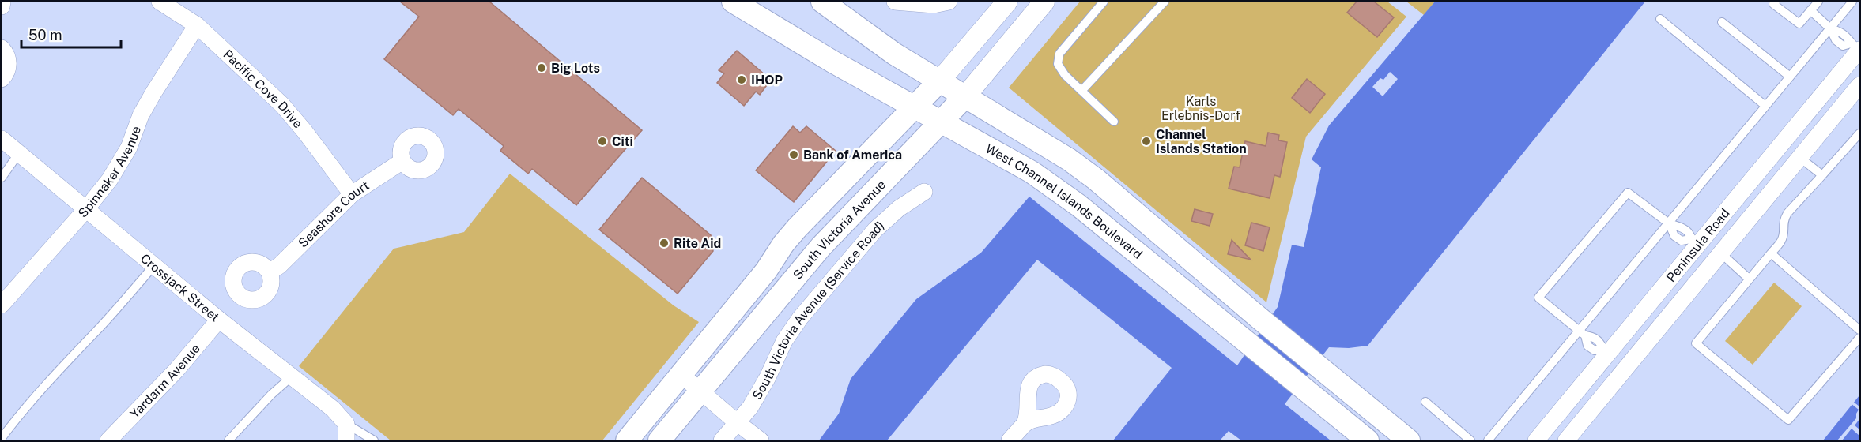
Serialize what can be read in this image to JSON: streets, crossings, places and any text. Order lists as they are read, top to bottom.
{
  "streets": {
    "main road": ["West Channel Islands Boulevard", "South Victoria Avenue"],
    "street": [
      "Pacific Cove Drive",
      "Spinnaker Avenue",
      "Seashore Court",
      "Peninsula Road",
      "Crossjack Street",
      "South Victoria Avenue (Service Road)",
      "Yardarm Avenue"
    ]
  },
  "crossings": [
    ["Pacific Cove Drive", "Spinnaker Avenue"],
    ["Pacific Cove Drive", "Seashore Court"],
    ["Spinnaker Avenue", "Crossjack Street"],
    ["West Channel Islands Boulevard", "South Victoria Avenue"],
    ["Crossjack Street", "Yardarm Avenue"]
  ],
  "parks": ["Karls Erlebnis-Dorf"],
  "places": [
    "Big Lots",
    "IHOP",
    "Citi",
    "Channel Islands Station",
    "Bank of America",
    "Rite Aid"
  ],
  "scale_bar": "50 m"
}
